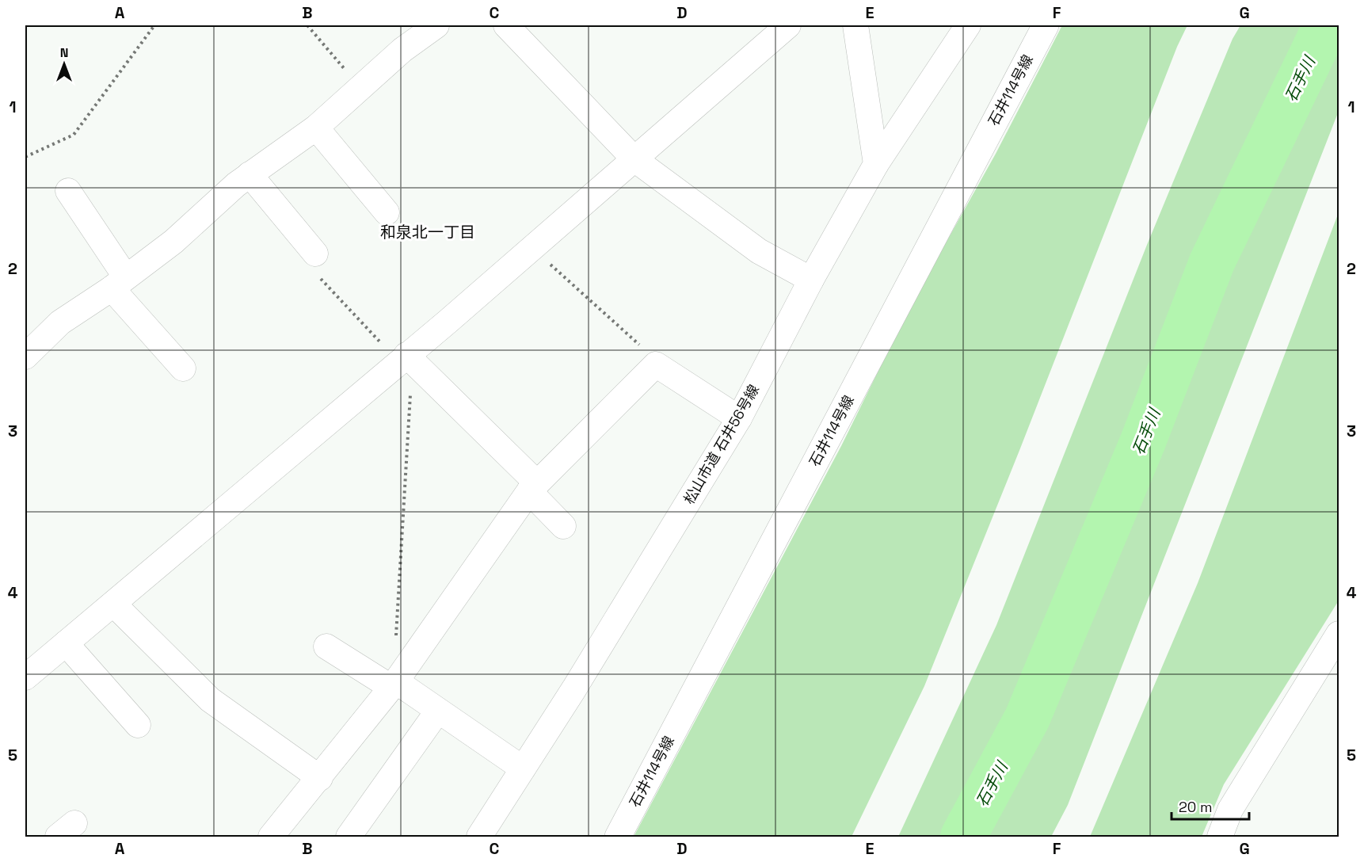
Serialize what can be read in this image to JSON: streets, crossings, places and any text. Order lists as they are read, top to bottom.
{
  "streets": {
    "street": ["石井114号線", "松山市道 石井56号線"]
  },
  "districts": ["和泉北一丁目"],
  "water": ["石手川"],
  "scale_bar": "20 m",
  "north": "top",
  "grid": {
    "columns": [
      "A",
      "B",
      "C",
      "D",
      "E",
      "F",
      "G"
    ],
    "rows": [
      "1",
      "2",
      "3",
      "4",
      "5"
    ]
  }
}
